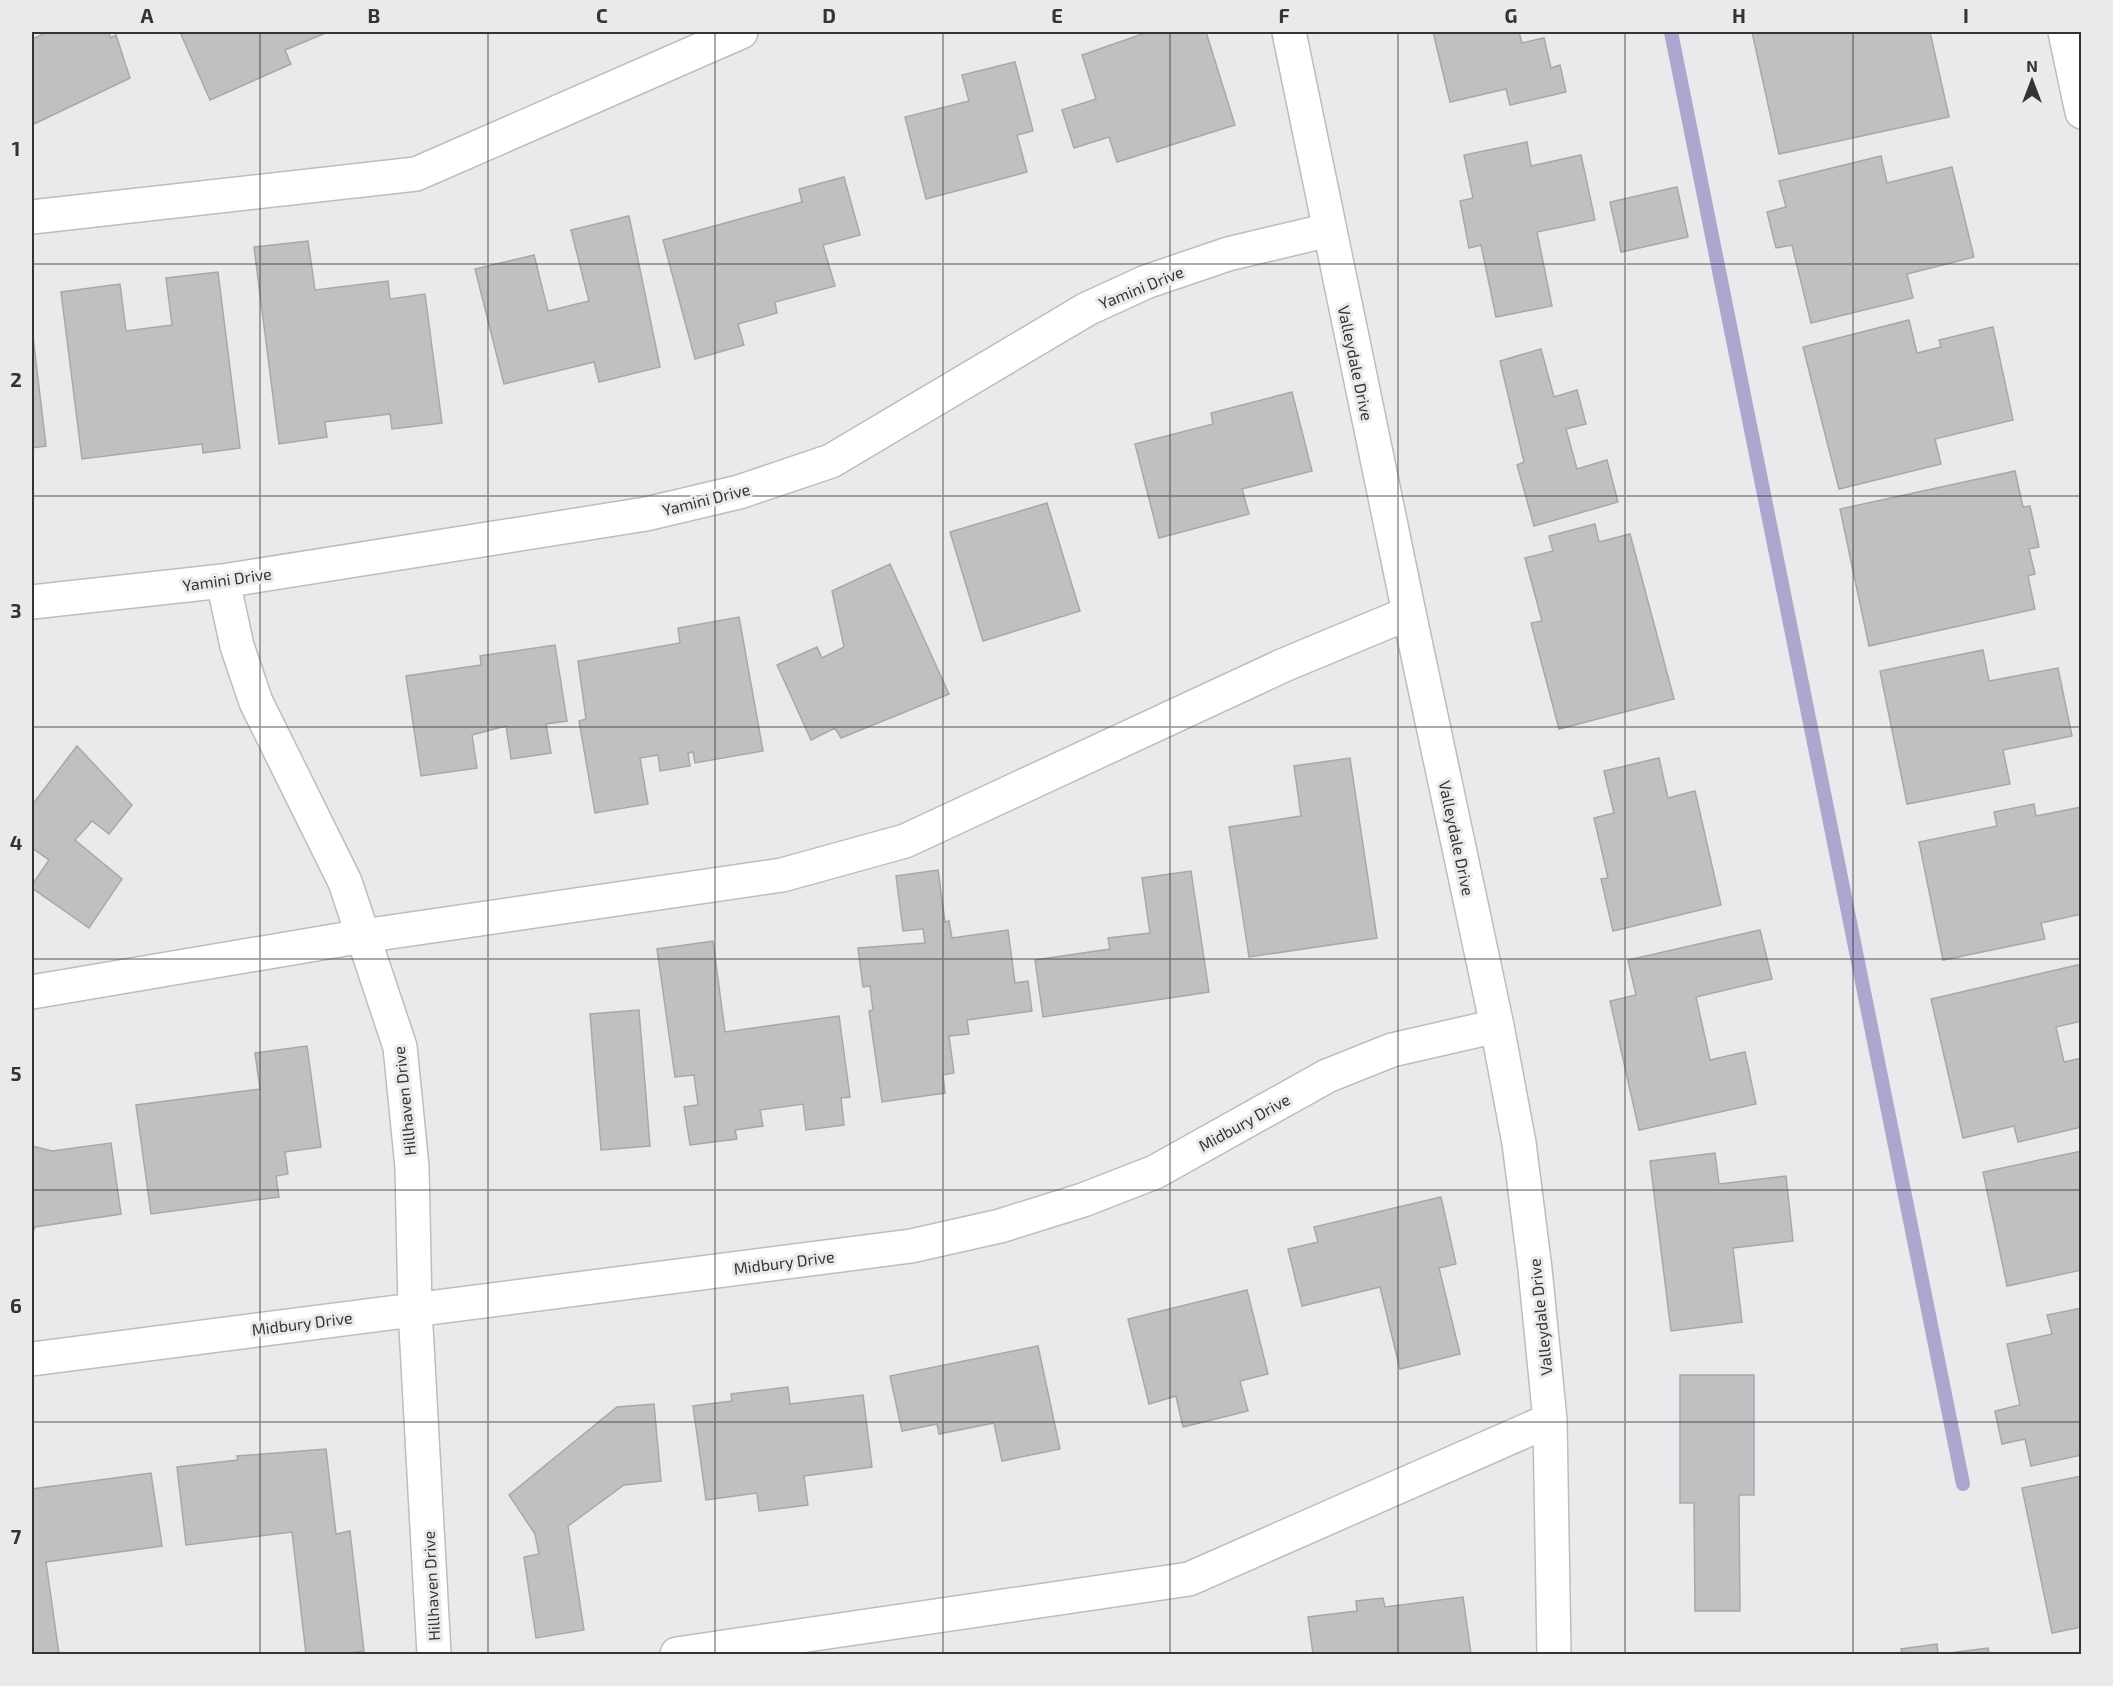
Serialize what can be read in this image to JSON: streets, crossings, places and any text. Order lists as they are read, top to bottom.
{
  "streets": {
    "street": [
      "Yamini Drive",
      "Valleydale Drive",
      "Hillhaven Drive",
      "Midbury Drive"
    ]
  },
  "crossings": [
    ["Yamini Drive", "Valleydale Drive"],
    ["Yamini Drive", "Hillhaven Drive"],
    ["Valleydale Drive", "Midbury Drive"],
    ["Hillhaven Drive", "Midbury Drive"]
  ],
  "north": "top",
  "grid": {
    "columns": [
      "A",
      "B",
      "C",
      "D",
      "E",
      "F",
      "G",
      "H",
      "I"
    ],
    "rows": [
      "1",
      "2",
      "3",
      "4",
      "5",
      "6",
      "7"
    ]
  }
}
